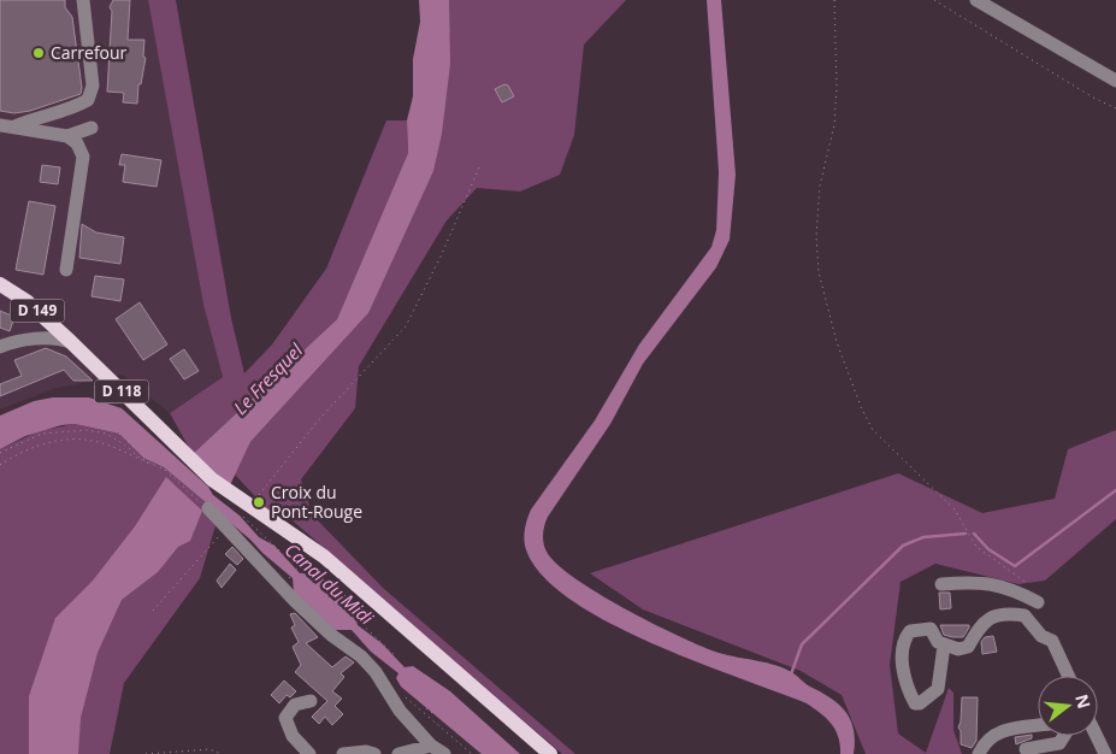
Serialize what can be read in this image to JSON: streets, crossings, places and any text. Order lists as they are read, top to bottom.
{
  "streets": {
    "main road": ["D 149", "D 118"]
  },
  "crossings": [
    ["D 149", "D 118"]
  ],
  "water": ["Le Fresquel", "Canal du Midi"],
  "places": ["Carrefour", "Croix du Pont-Rouge"],
  "north": "right"
}
